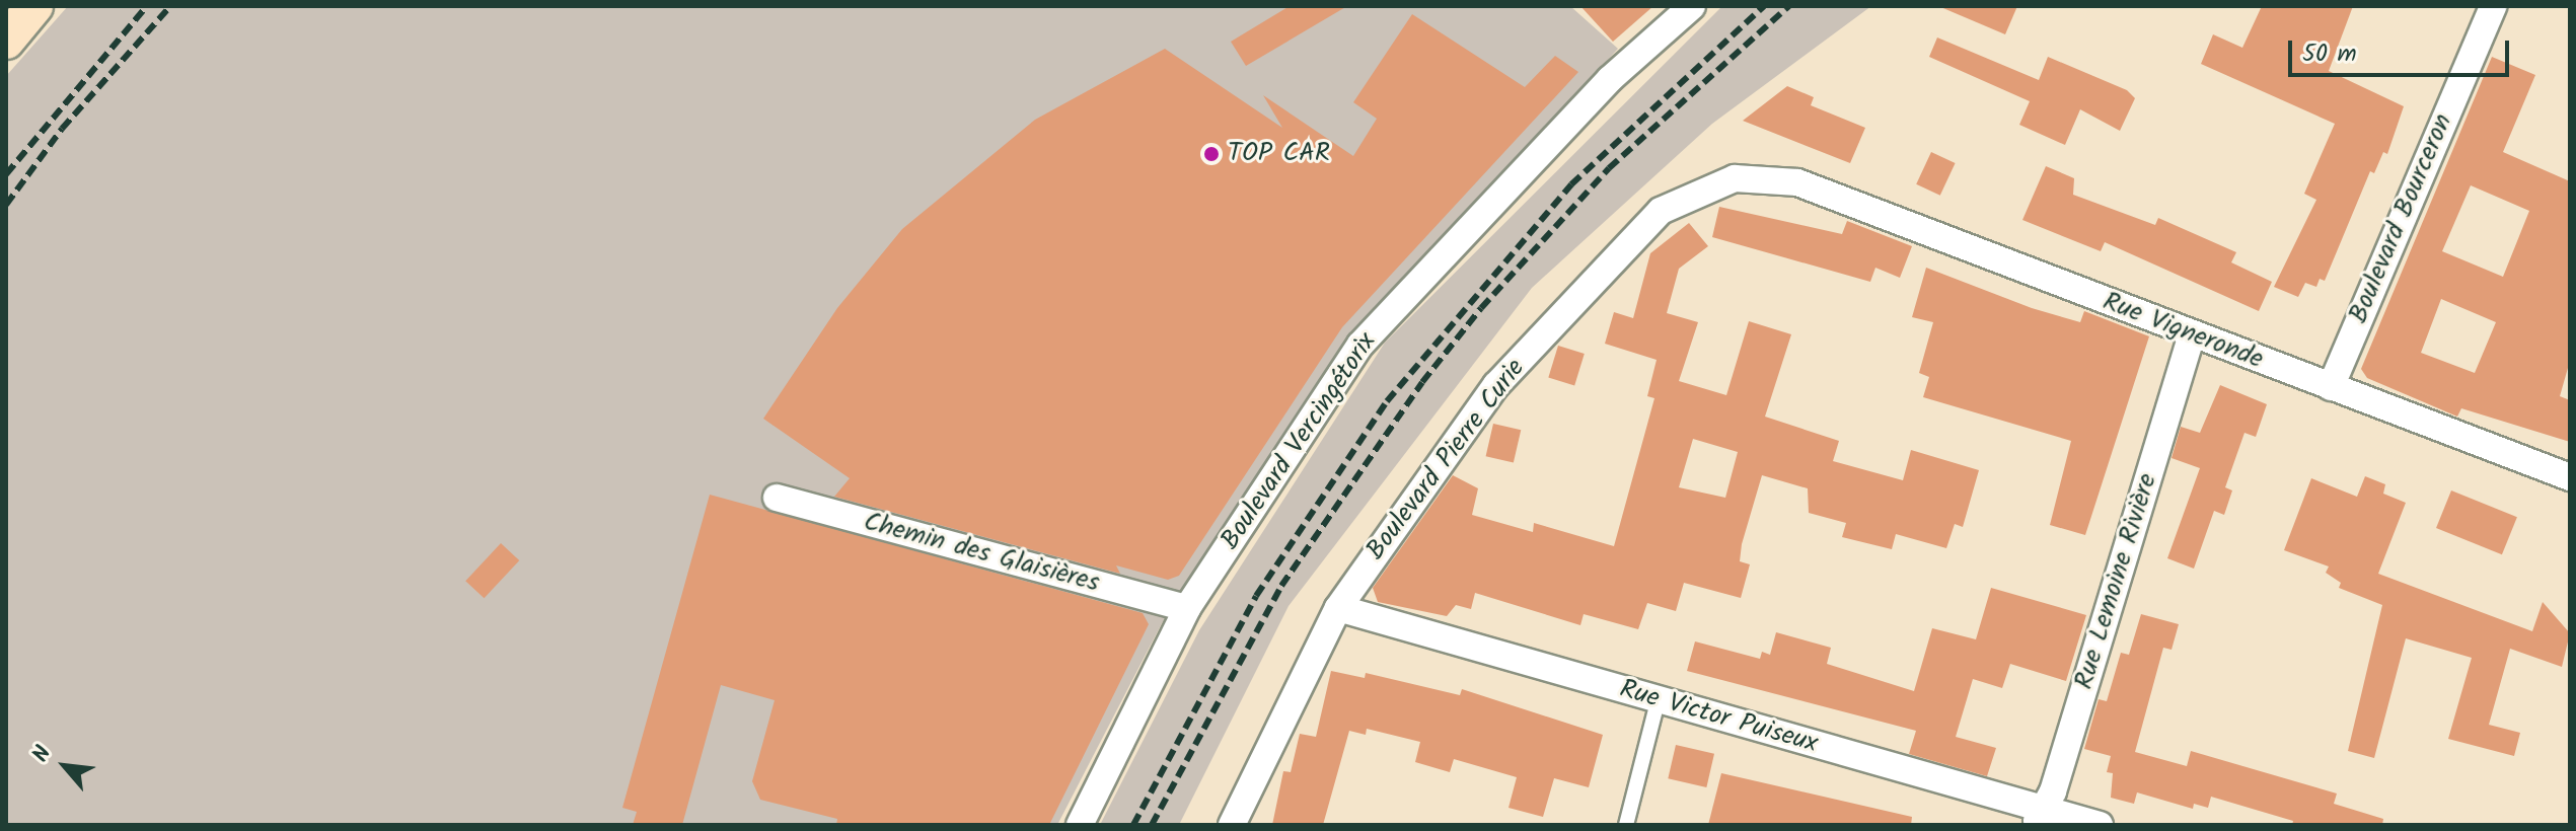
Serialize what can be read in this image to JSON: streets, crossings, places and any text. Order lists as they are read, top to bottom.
{
  "streets": {
    "street": [
      "Boulevard Bourceron",
      "Rue Vigneronde",
      "Boulevard Vercingétorix",
      "Boulevard Pierre Curie",
      "Chemin des Glaisières",
      "Rue Lemoine Rivière",
      "Rue Victor Puiseux"
    ]
  },
  "crossings": [
    ["Boulevard Bourceron", "Rue Vigneronde"],
    ["Rue Vigneronde", "Boulevard Pierre Curie"],
    ["Rue Vigneronde", "Rue Lemoine Rivière"],
    ["Boulevard Vercingétorix", "Chemin des Glaisières"],
    ["Boulevard Pierre Curie", "Rue Victor Puiseux"],
    ["Rue Lemoine Rivière", "Rue Victor Puiseux"]
  ],
  "places": ["TOP CAR"],
  "scale_bar": "50 m",
  "north": "top left"
}
